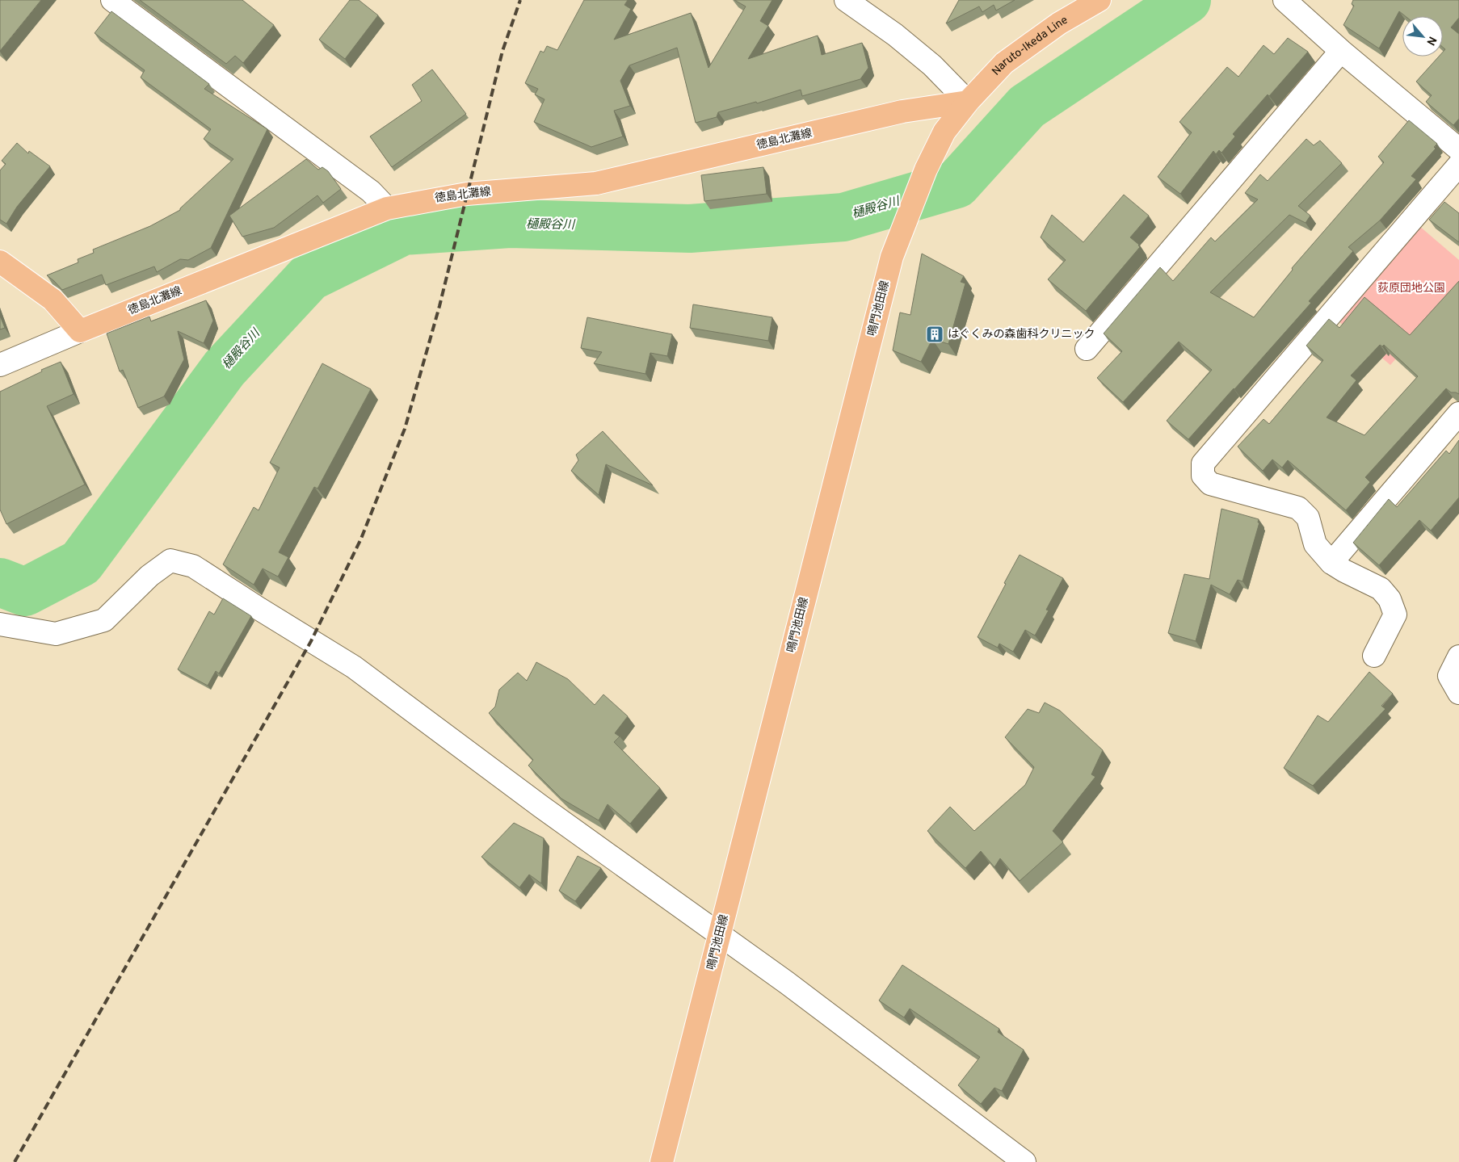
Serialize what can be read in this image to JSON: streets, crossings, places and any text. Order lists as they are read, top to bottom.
{
  "streets": {
    "main road": ["Naruto-Ikeda Line", "徳島北灘線", "鳴門池田線"]
  },
  "crossings": [
    ["Naruto-Ikeda Line", "徳島北灘線"],
    ["Naruto-Ikeda Line", "鳴門池田線"],
    ["徳島北灘線", "鳴門池田線"]
  ],
  "water": ["樋殿谷川"],
  "parks": ["荻原団地公園"],
  "places": {
    "building": ["はぐくみの森歯科クリニック"]
  },
  "north": "bottom right"
}
